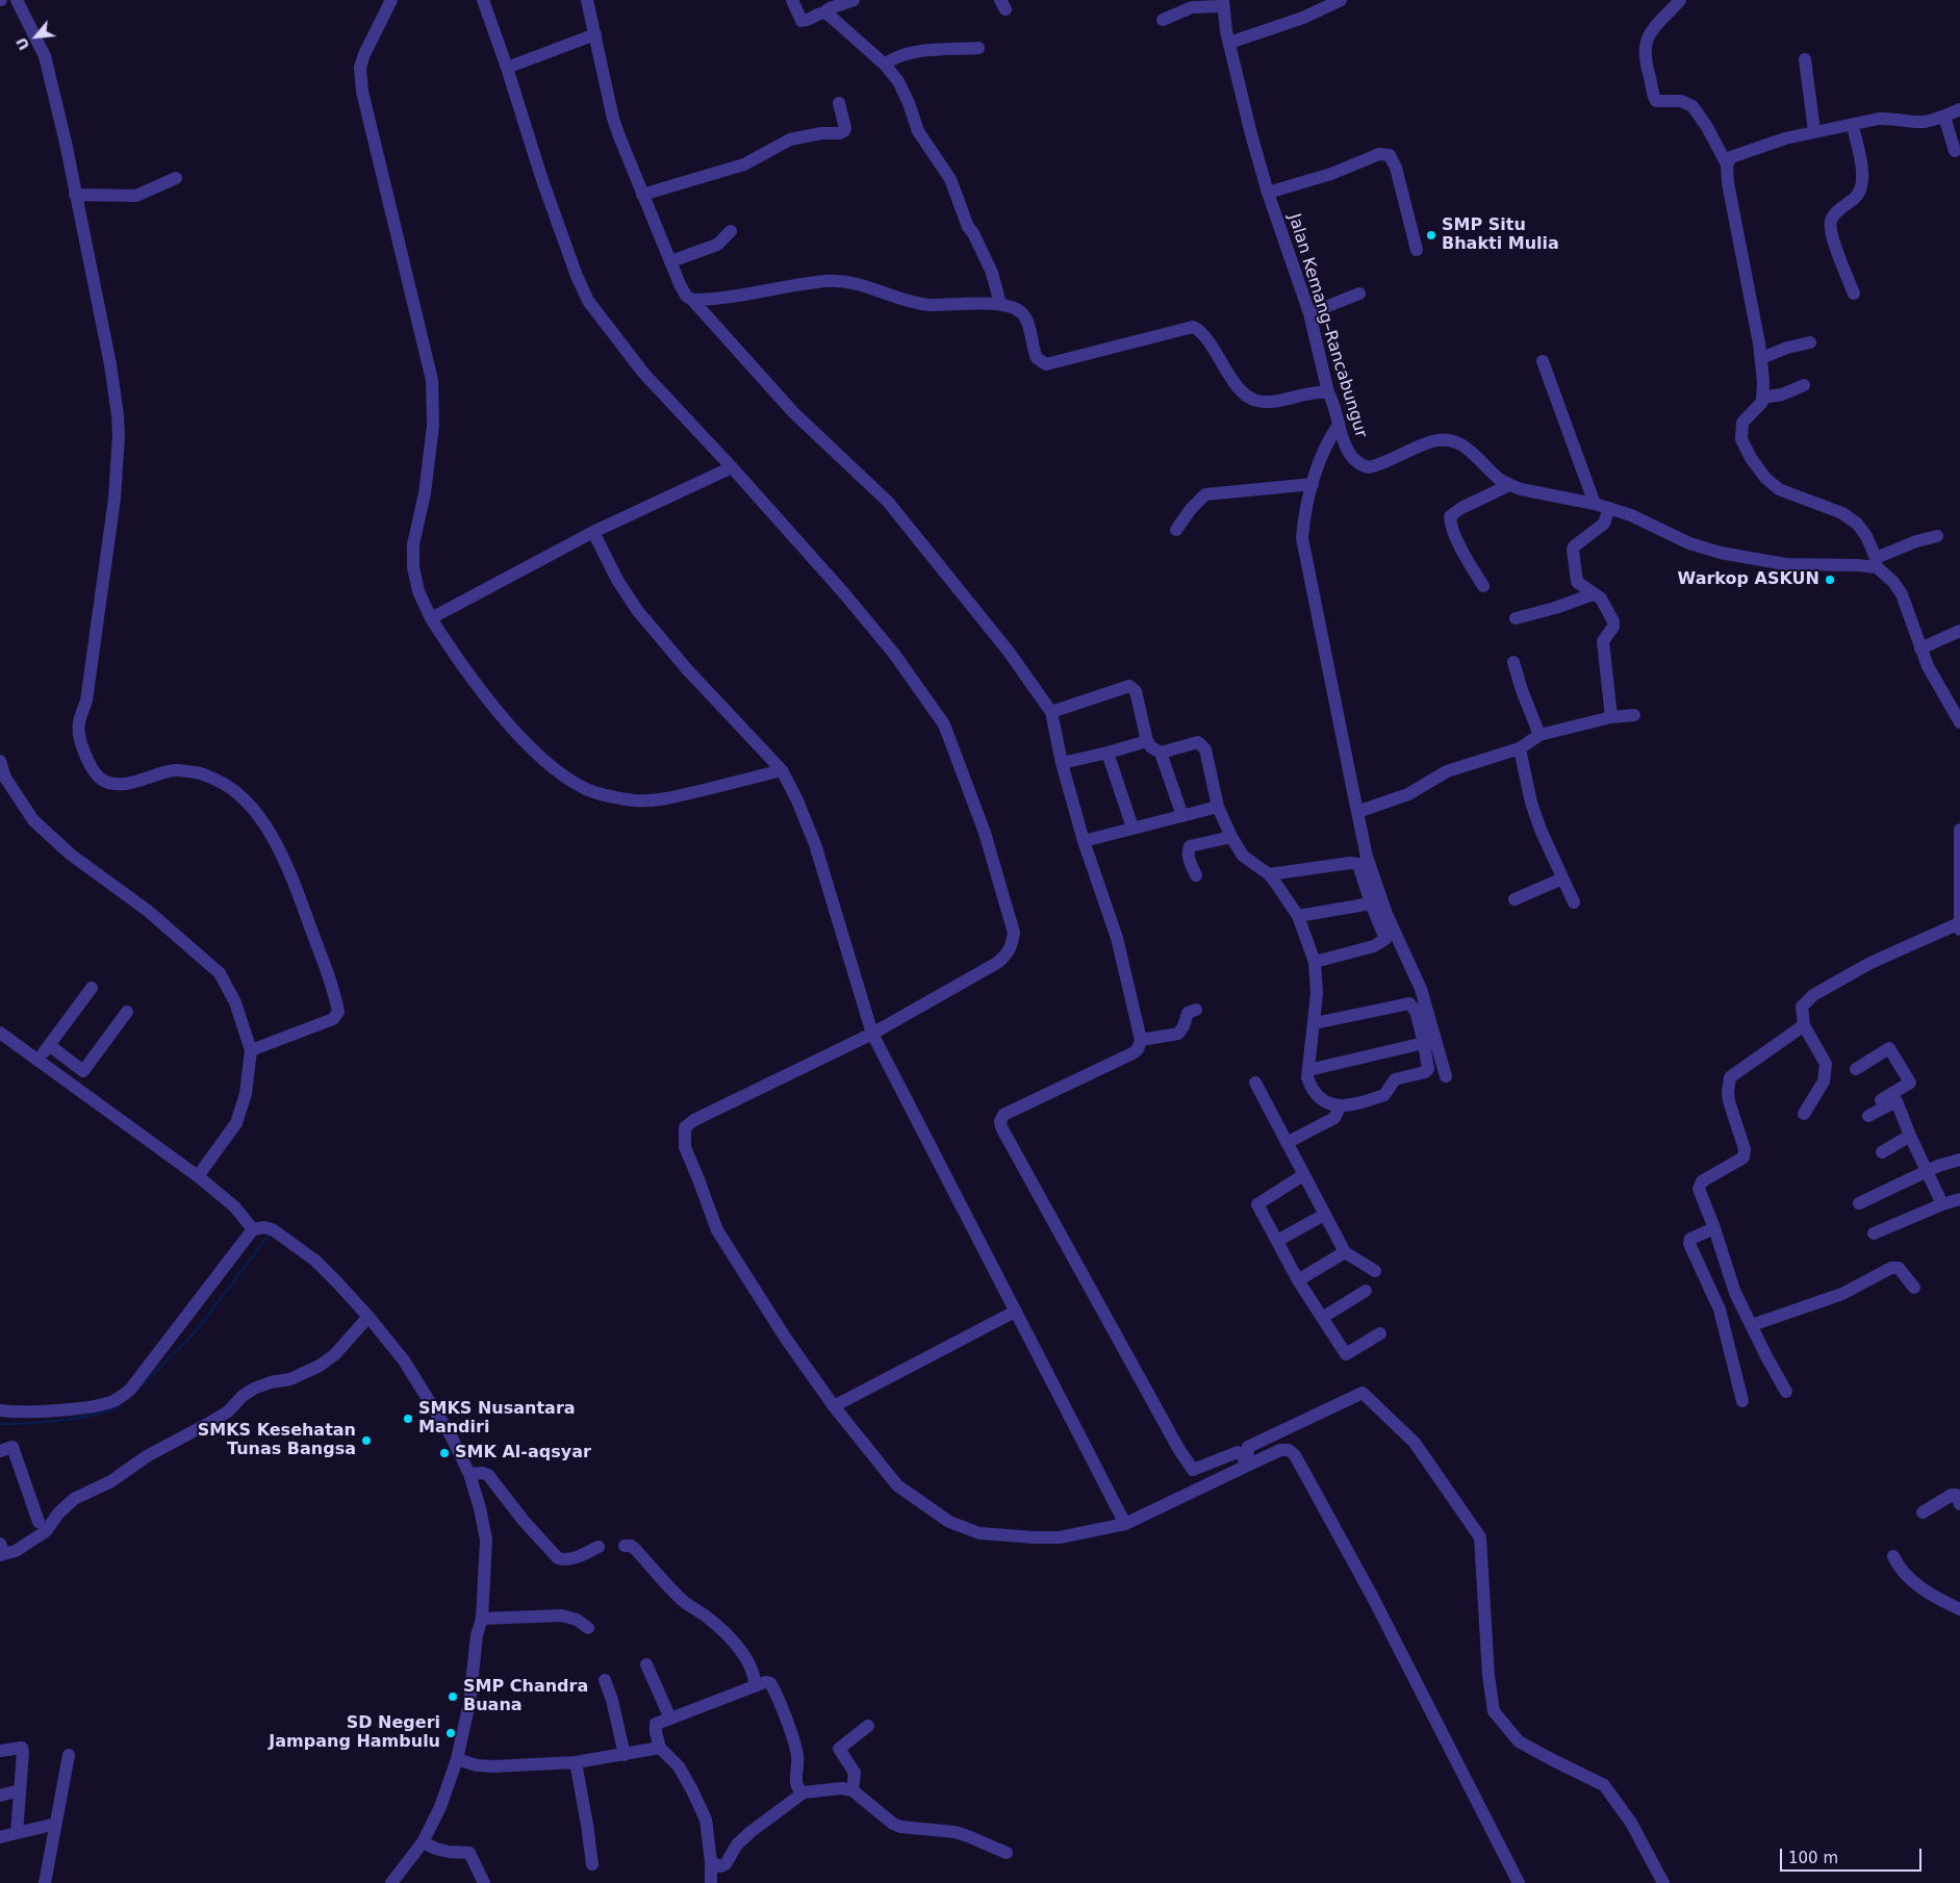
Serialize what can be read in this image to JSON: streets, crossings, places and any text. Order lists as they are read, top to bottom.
{
  "streets": {
    "street": ["Jalan Kemang–Rancabungur"]
  },
  "places": [
    "SMP Situ Bhakti Mulia",
    "Warkop ASKUN",
    "SMKS Nusantara Mandiri",
    "SMKS Kesehatan Tunas Bangsa",
    "SMK Al-aqsyar",
    "SMP Chandra Buana",
    "SD Negeri Jampang Hambulu"
  ],
  "scale_bar": "100 m",
  "north": "bottom left"
}
